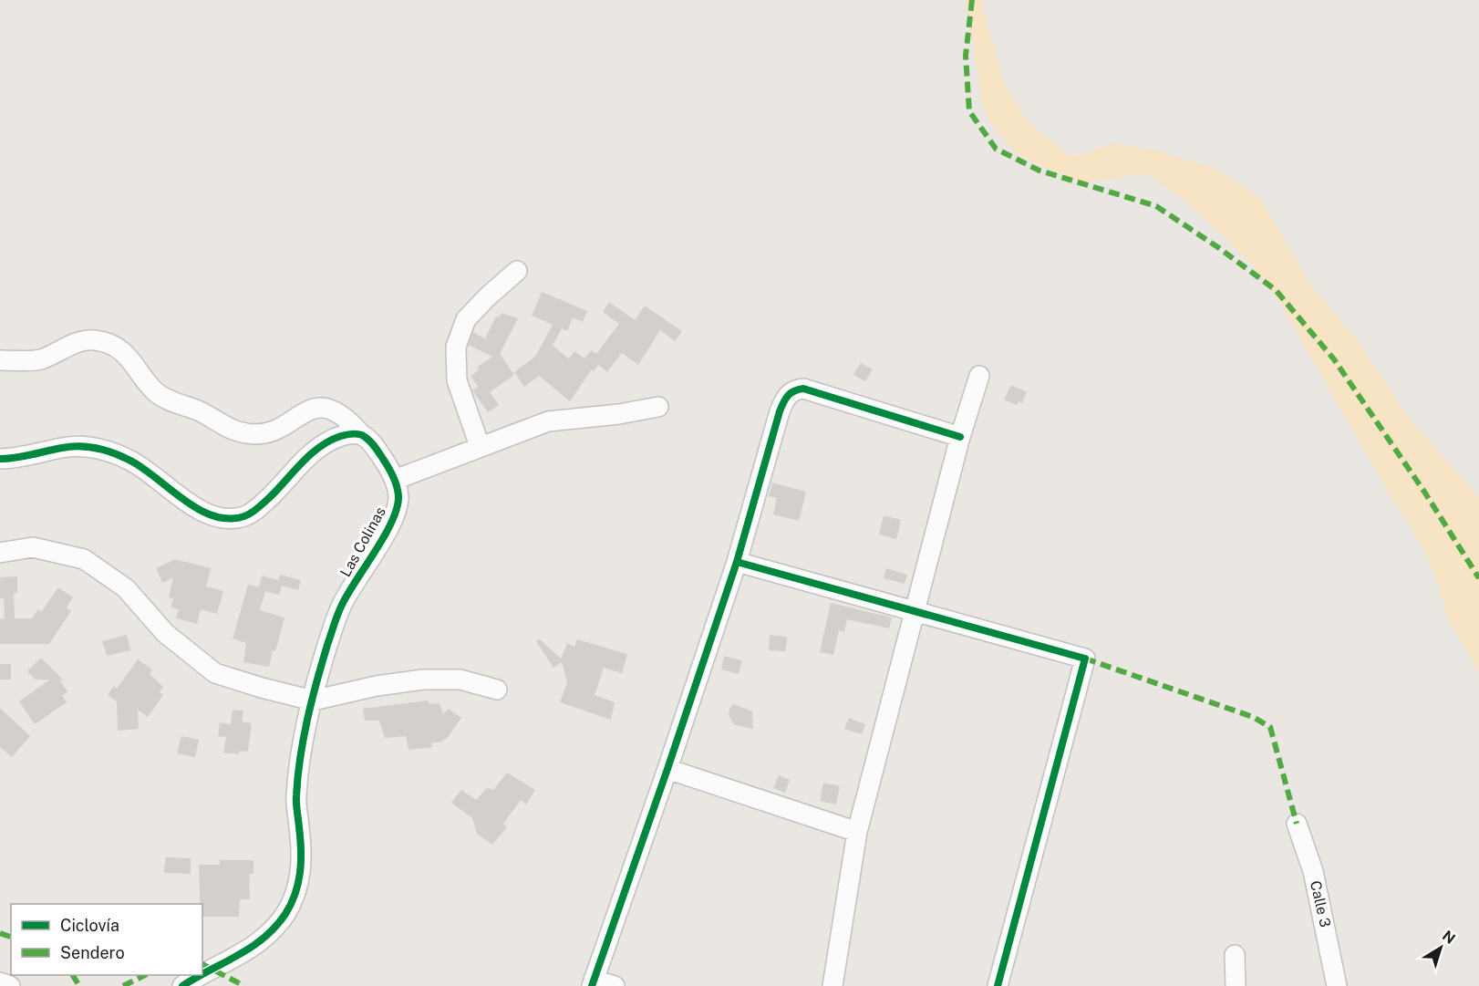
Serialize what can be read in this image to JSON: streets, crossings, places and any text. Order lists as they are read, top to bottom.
{
  "streets": {
    "street": ["Las Colinas", "Calle 3"]
  },
  "legend": ["Ciclovía", "Sendero"],
  "north": "top right"
}
